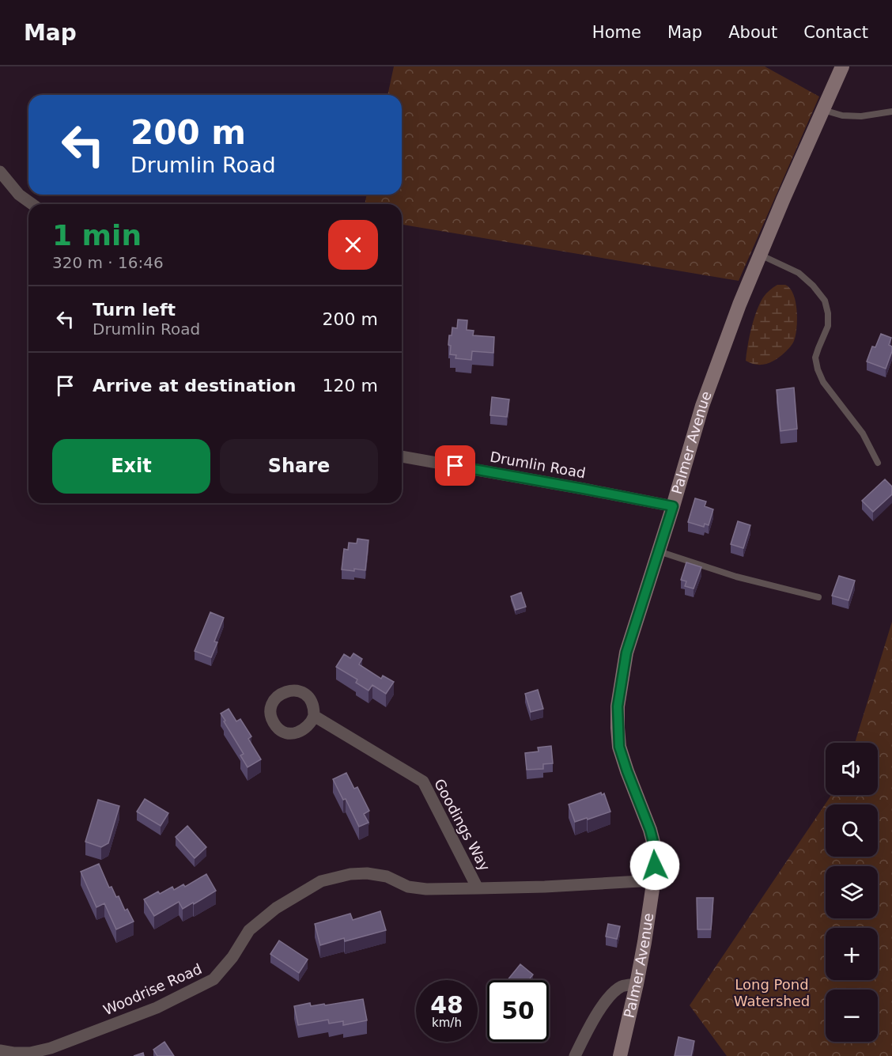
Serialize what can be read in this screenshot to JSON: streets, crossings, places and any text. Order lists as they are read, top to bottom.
{
  "streets": {
    "main road": ["Palmer Avenue"],
    "street": ["Drumlin Road", "Goodings Way", "Woodrise Road"]
  },
  "crossings": [
    ["Palmer Avenue", "Drumlin Road"],
    ["Palmer Avenue", "Goodings Way"],
    ["Goodings Way", "Woodrise Road"]
  ],
  "parks": ["Long Pond Watershed"],
  "page": {
    "header": "Map",
    "nav": [
      "Home",
      "Map",
      "About",
      "Contact"
    ],
    "turn": ["200 m", "Drumlin Road"],
    "heading": ["1 min", "320 m · 16:46"],
    "list": [
      {
        "name": "Turn left",
        "note": "Drumlin Road",
        "value": "200 m"
      },
      {
        "name": "Arrive at destination",
        "value": "120 m"
      }
    ],
    "buttons": ["Exit", "Share"],
    "map_buttons": ["+", "−"],
    "speed": "48 km/h",
    "limit": "50"
  }
}
